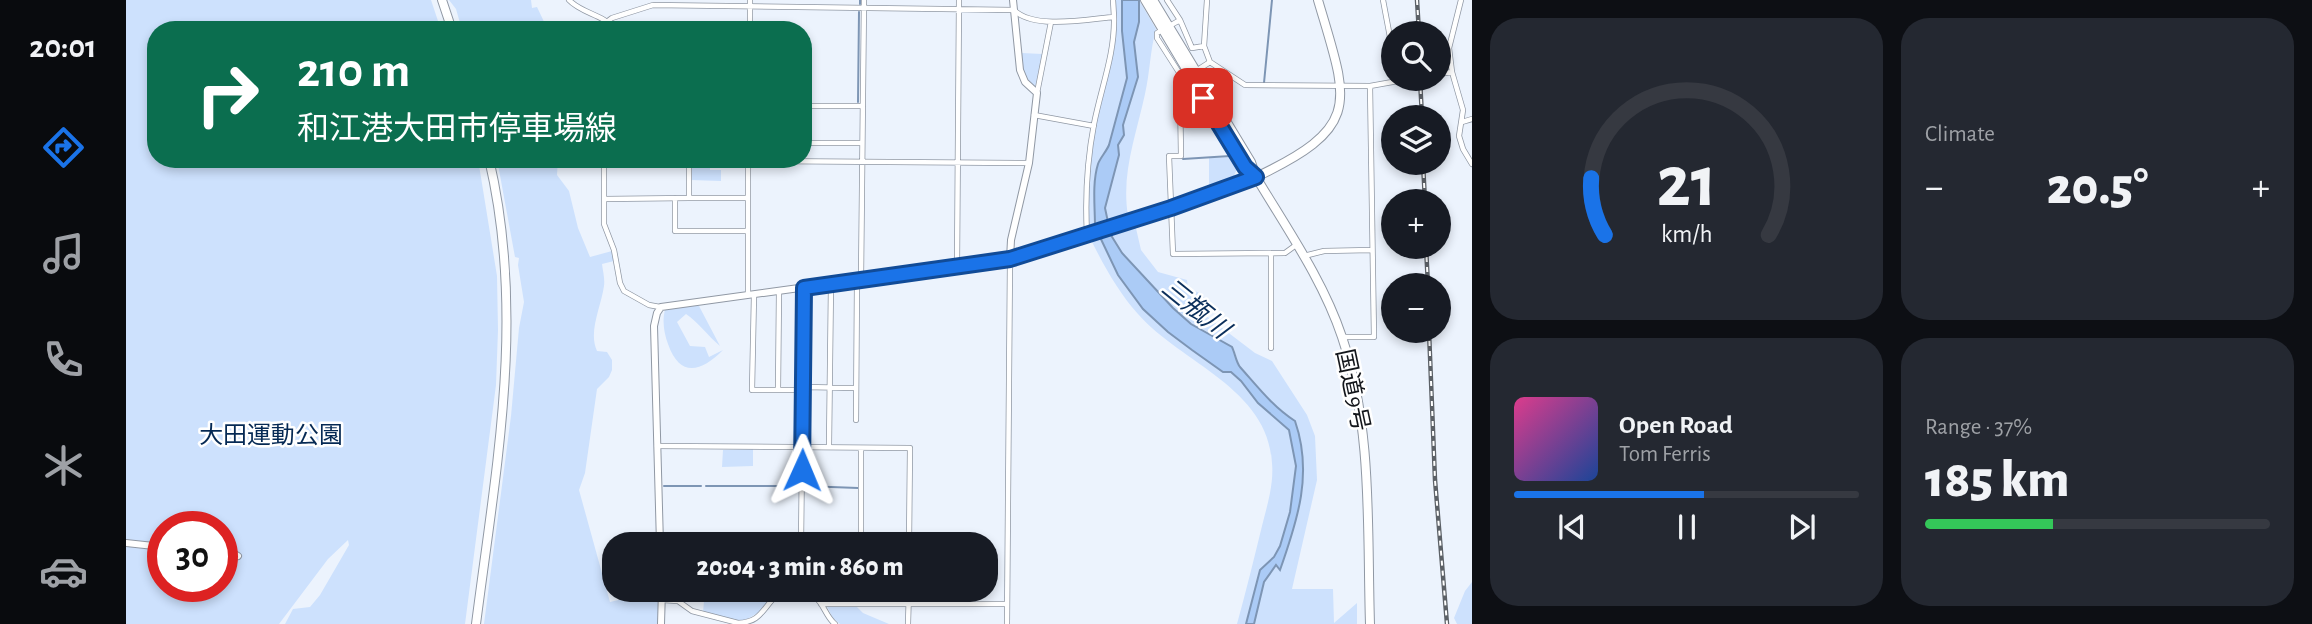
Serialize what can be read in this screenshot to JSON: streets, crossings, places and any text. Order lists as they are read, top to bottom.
{
  "streets": {
    "highway": ["国道9号"]
  },
  "water": ["三瓶川"],
  "parks": ["大田運動公園"],
  "page": {
    "tabs": "20:01",
    "tile": [
      "Climate",
      ["Range · 37%", "185 km"]
    ],
    "map_buttons": ["+", "−"],
    "turn": ["210 m", "和江港大田市停車場線"],
    "heat": ["−", "20.5°", "+"],
    "song": ["Open Road", "Tom Ferris"],
    "limit": "30",
    "trip": "20:04 · 3 min · 860 m",
    "gauge": ["21", "km/h"]
  }
}
